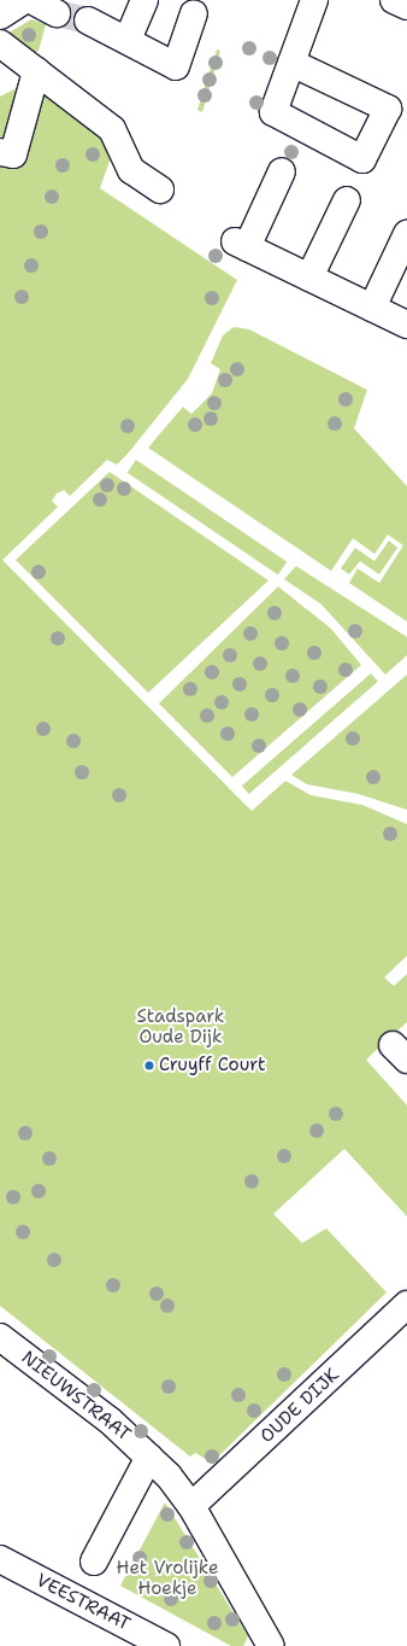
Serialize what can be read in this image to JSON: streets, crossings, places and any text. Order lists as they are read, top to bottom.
{
  "streets": {
    "street": ["NIEUWSTRAAT", "OUDE DIJK", "VEESTRAAT"]
  },
  "crossings": [
    ["NIEUWSTRAAT", "OUDE DIJK"]
  ],
  "parks": ["Stadspark Oude Dijk", "Het Vrolijke Hoekje"],
  "places": ["Cruyff Court"]
}
